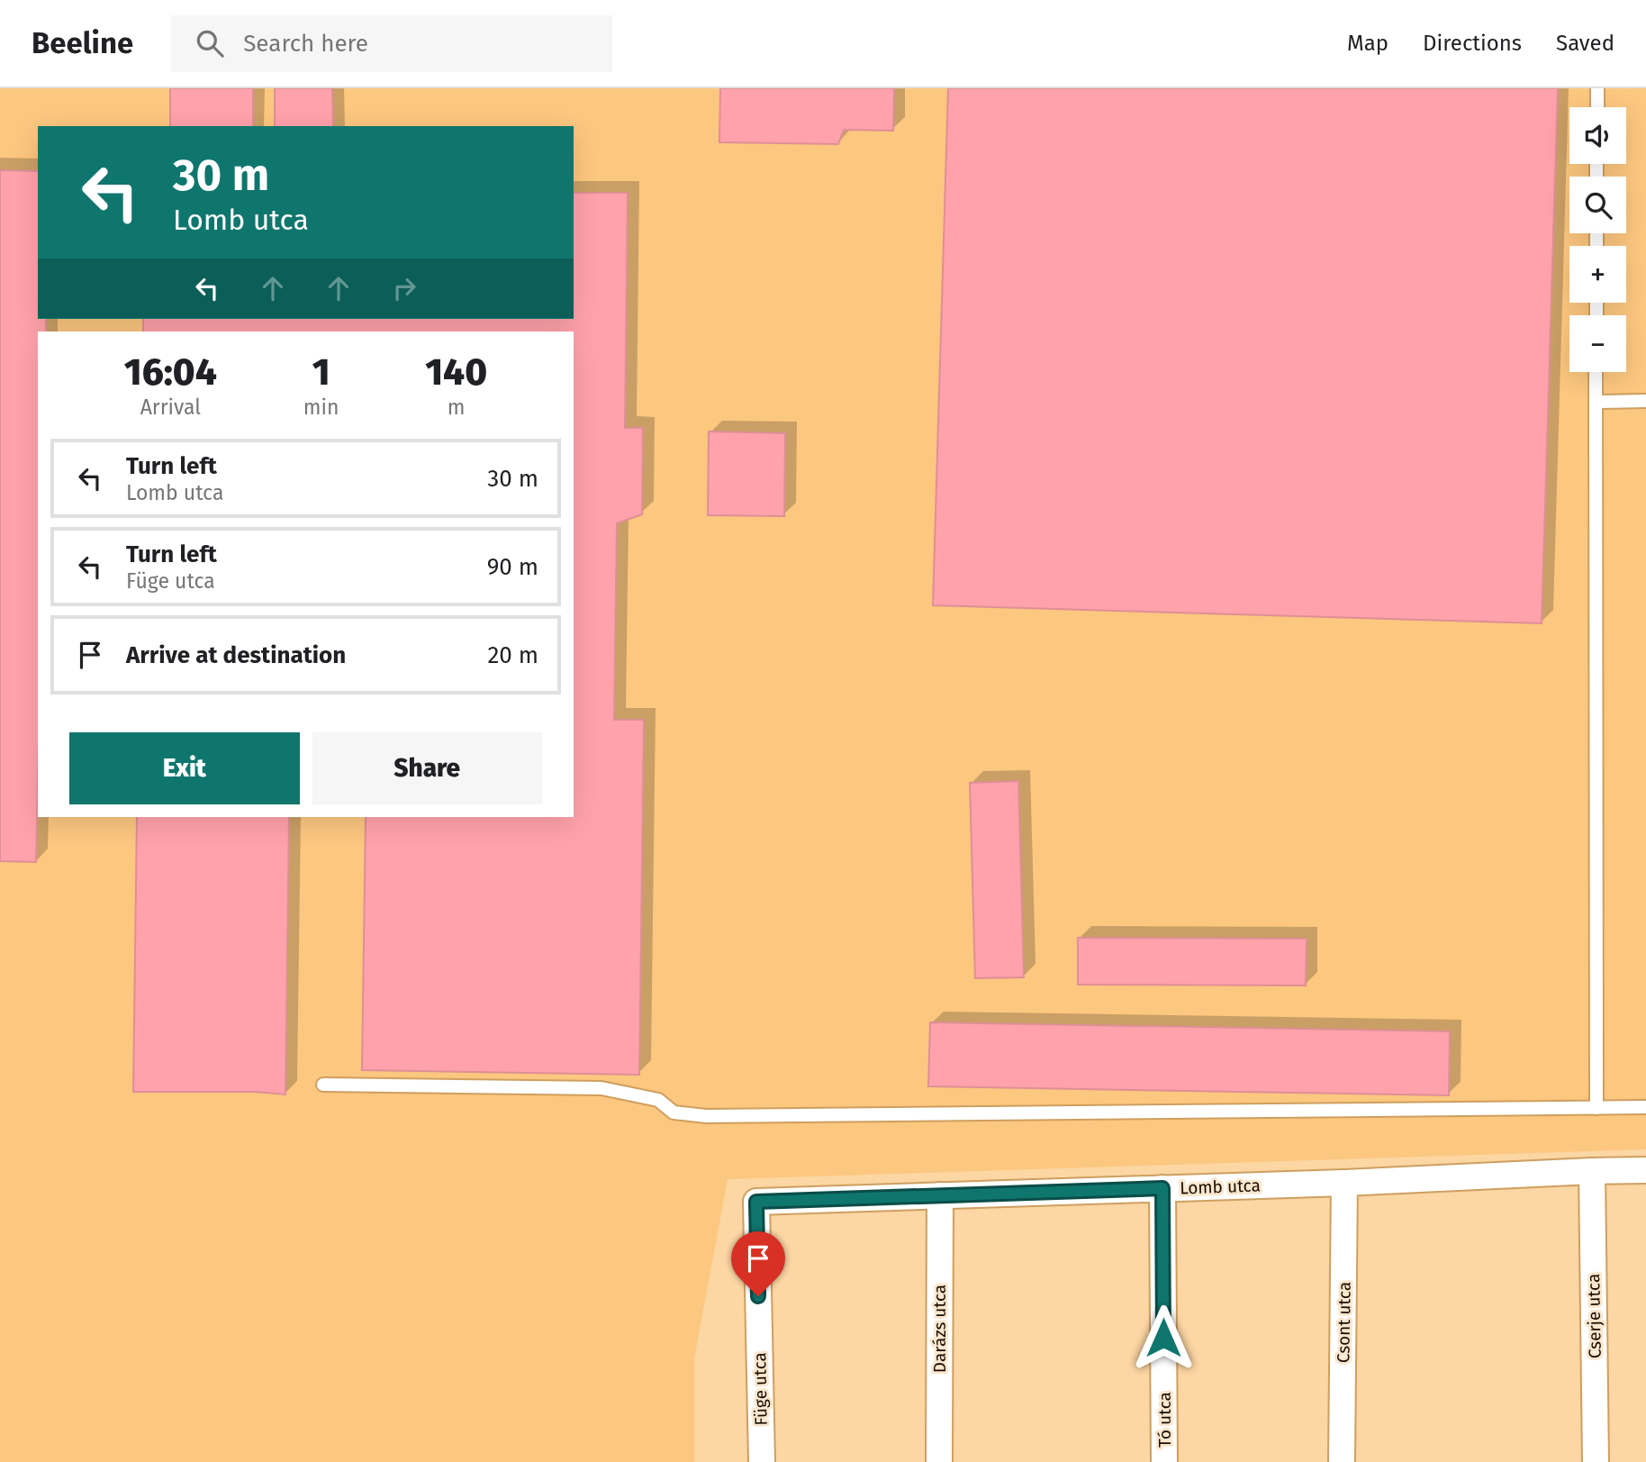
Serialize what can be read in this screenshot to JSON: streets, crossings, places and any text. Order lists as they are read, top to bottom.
{
  "streets": {
    "street": [
      "Lomb utca",
      "Cserje utca",
      "Csont utca",
      "Darázs utca",
      "Füge utca",
      "Tó utca"
    ]
  },
  "crossings": [
    ["Lomb utca", "Cserje utca"],
    ["Lomb utca", "Csont utca"],
    ["Lomb utca", "Darázs utca"],
    ["Lomb utca", "Füge utca"],
    ["Lomb utca", "Tó utca"]
  ],
  "page": {
    "header": "Beeline",
    "search": "Search here",
    "nav": ["Map", "Directions", "Saved"],
    "map_buttons": ["+", "−"],
    "turn": ["30 m", "Lomb utca"],
    "eta": [
      "16:04",
      "Arrival",
      "1",
      "min",
      "140",
      "m"
    ],
    "list": [
      {
        "name": "Turn left",
        "note": "Lomb utca",
        "value": "30 m"
      },
      {
        "name": "Turn left",
        "note": "Füge utca",
        "value": "90 m"
      },
      {
        "name": "Arrive at destination",
        "value": "20 m"
      }
    ],
    "buttons": ["Exit", "Share"]
  }
}
